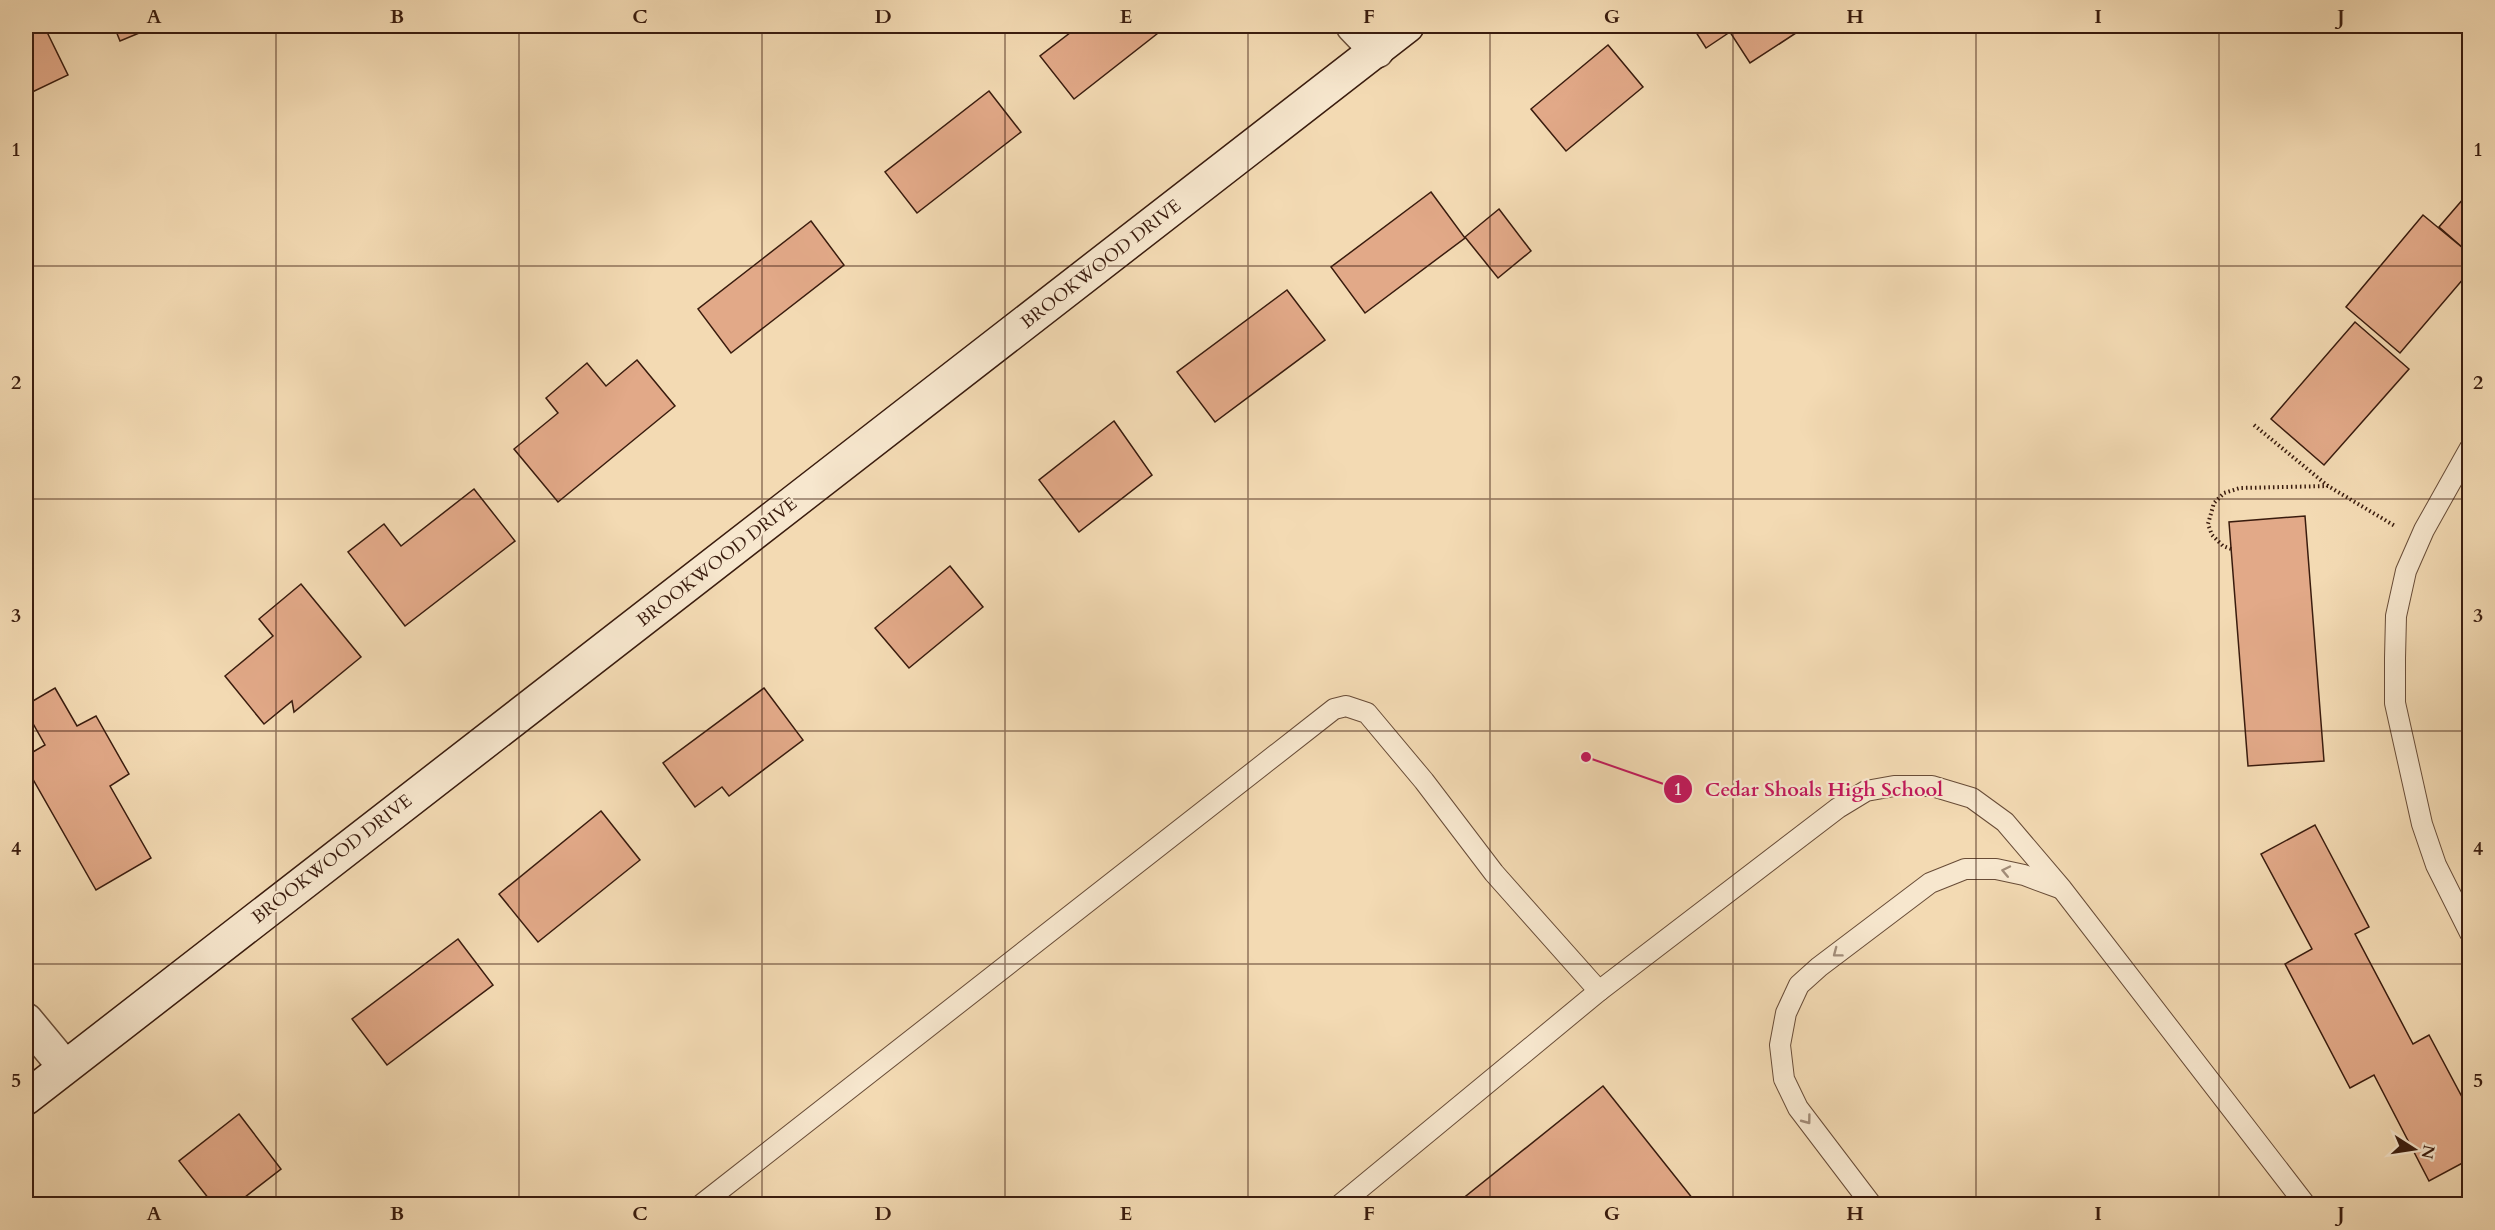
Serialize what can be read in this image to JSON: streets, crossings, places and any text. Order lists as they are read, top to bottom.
{
  "streets": {
    "street": ["BROOKWOOD DRIVE"]
  },
  "places": ["Cedar Shoals High School"],
  "north": "right",
  "grid": {
    "columns": [
      "A",
      "B",
      "C",
      "D",
      "E",
      "F",
      "G",
      "H",
      "I",
      "J"
    ],
    "rows": [
      "1",
      "2",
      "3",
      "4",
      "5"
    ]
  }
}
